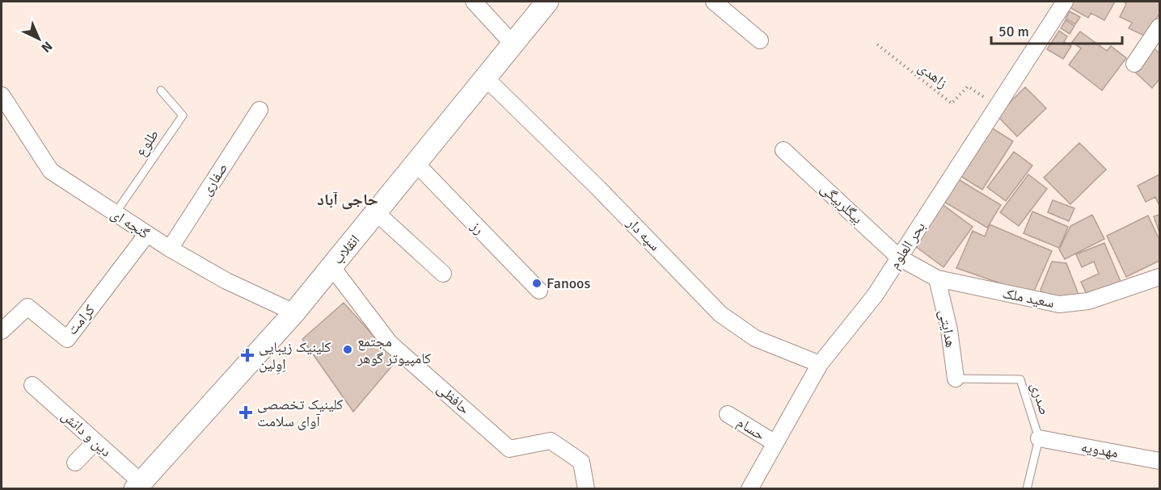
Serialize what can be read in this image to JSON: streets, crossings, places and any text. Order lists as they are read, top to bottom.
{
  "streets": {
    "main road": ["انقلاب"],
    "street": [
      "صفاری",
      "بیگلربیگی",
      "گنجه ای",
      "رز",
      "سپه دار",
      "بحر العلوم",
      "سعید ملک",
      "کرامت",
      "هدایتی",
      "حافظی",
      "حسام",
      "دین و دانش",
      "مهدویه"
    ],
    "lane": ["طلوع", "صدری"],
    "path": ["زاهدی"]
  },
  "crossings": [
    ["زاهدی", "بحر العلوم"],
    ["طلوع", "گنجه ای"],
    ["صفاری", "گنجه ای"],
    ["بیگلربیگی", "بحر العلوم"],
    ["بیگلربیگی", "سعید ملک"],
    ["گنجه ای", "انقلاب"],
    ["گنجه ای", "کرامت"],
    ["رز", "انقلاب"],
    ["سپه دار", "بحر العلوم"],
    ["سپه دار", "انقلاب"],
    ["بحر العلوم", "سعید ملک"],
    ["بحر العلوم", "حسام"],
    ["انقلاب", "حافظی"],
    ["انقلاب", "دین و دانش"],
    ["سعید ملک", "هدایتی"],
    ["هدایتی", "صدری"],
    ["صدری", "مهدویه"]
  ],
  "districts": ["حاجی آباد"],
  "places": {
    "other": ["Fanoos", "مجتمع کامپیوتر گوهر"],
    "health": ["کلینیک زیبایی اِوِلین", "کلینیک تخصصی آوای سلامت"]
  },
  "scale_bar": "50 m",
  "north": "bottom right"
}
